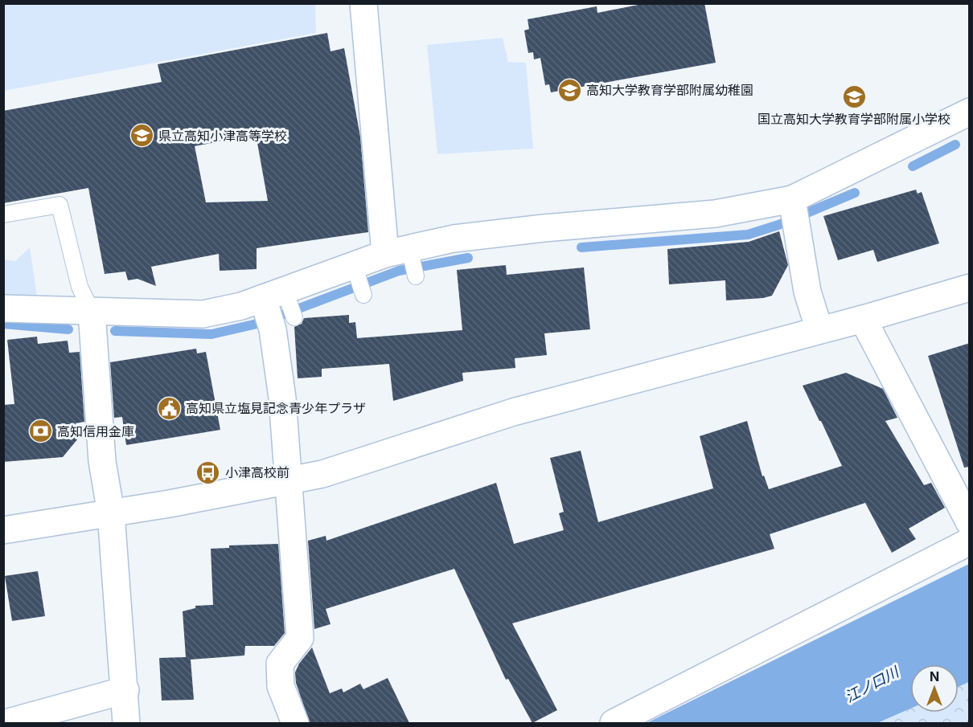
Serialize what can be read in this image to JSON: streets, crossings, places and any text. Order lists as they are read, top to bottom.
{
  "water": ["江ノ口川"],
  "places": {
    "school or university": ["高知大学教育学部附属幼稚園", "国立高知大学教育学部附属小学校", "県立高知小津高等学校"],
    "public building": ["高知県立塩見記念青少年プラザ"],
    "bank": ["高知信用金庫"],
    "bus stop": ["小津高校前"]
  },
  "north": "top"
}
